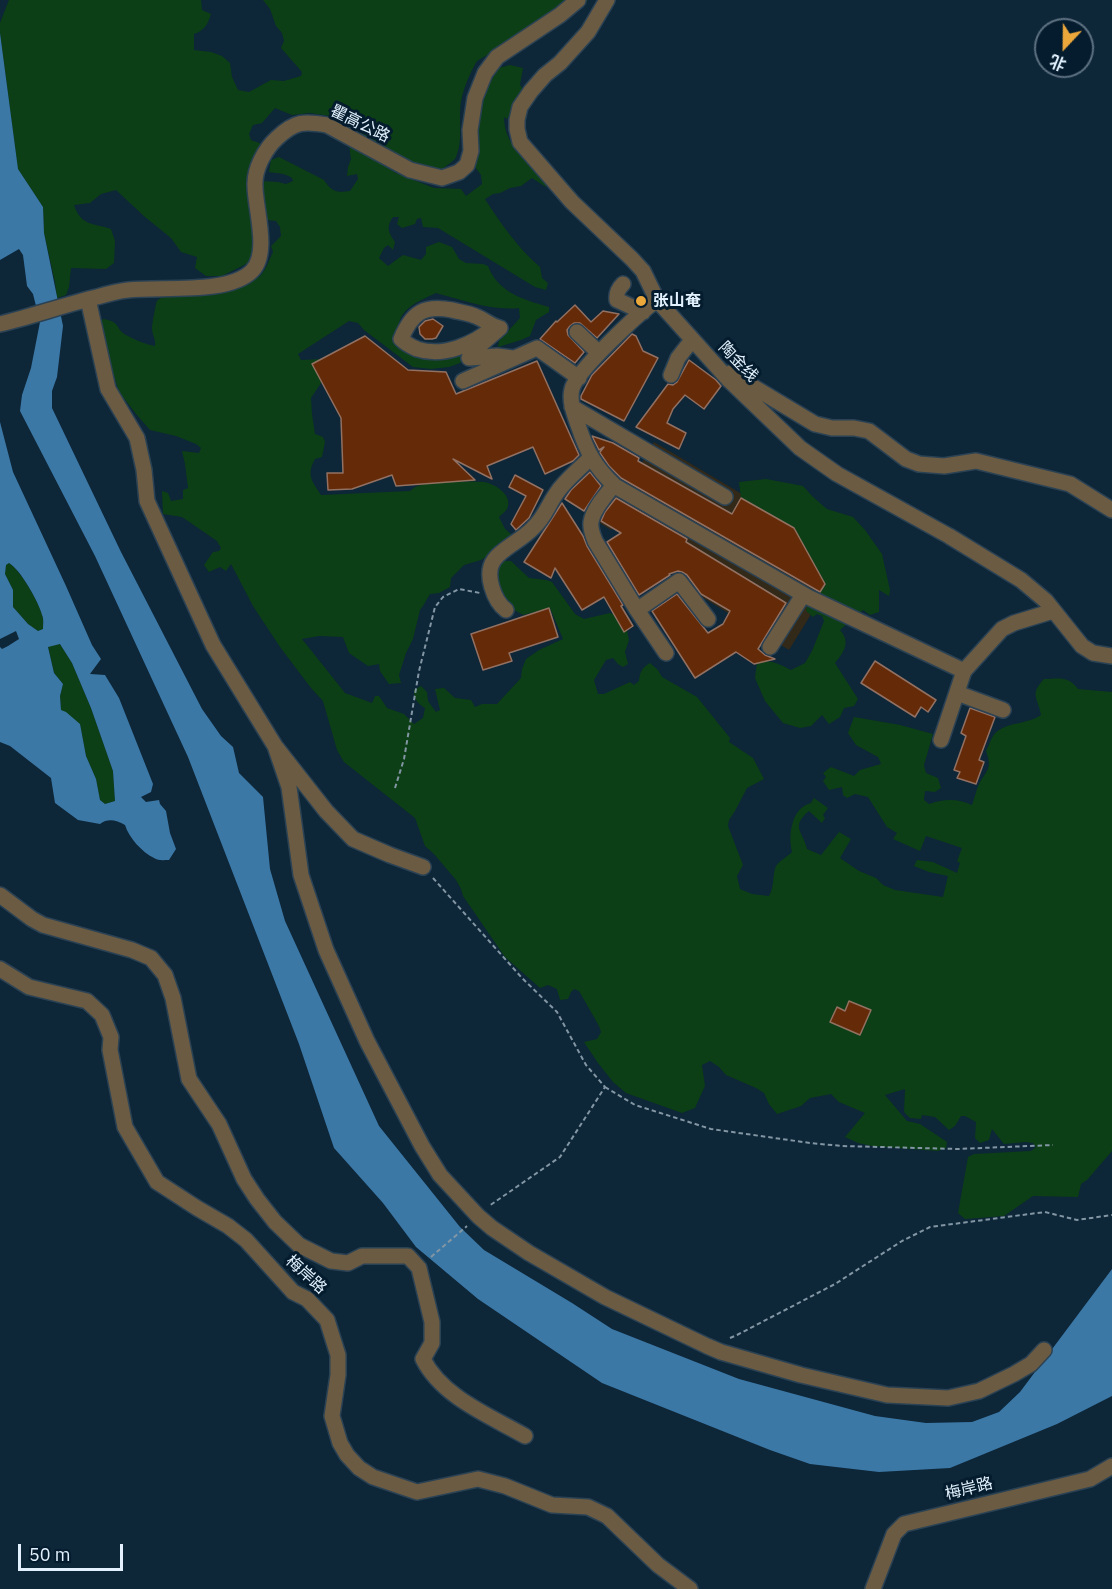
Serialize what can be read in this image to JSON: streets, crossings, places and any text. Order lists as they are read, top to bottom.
{
  "streets": {
    "street": ["瞿高公路", "陶金线", "梅岸路"]
  },
  "places": ["张山奄"],
  "scale_bar": "50 m",
  "north": "bottom"
}
